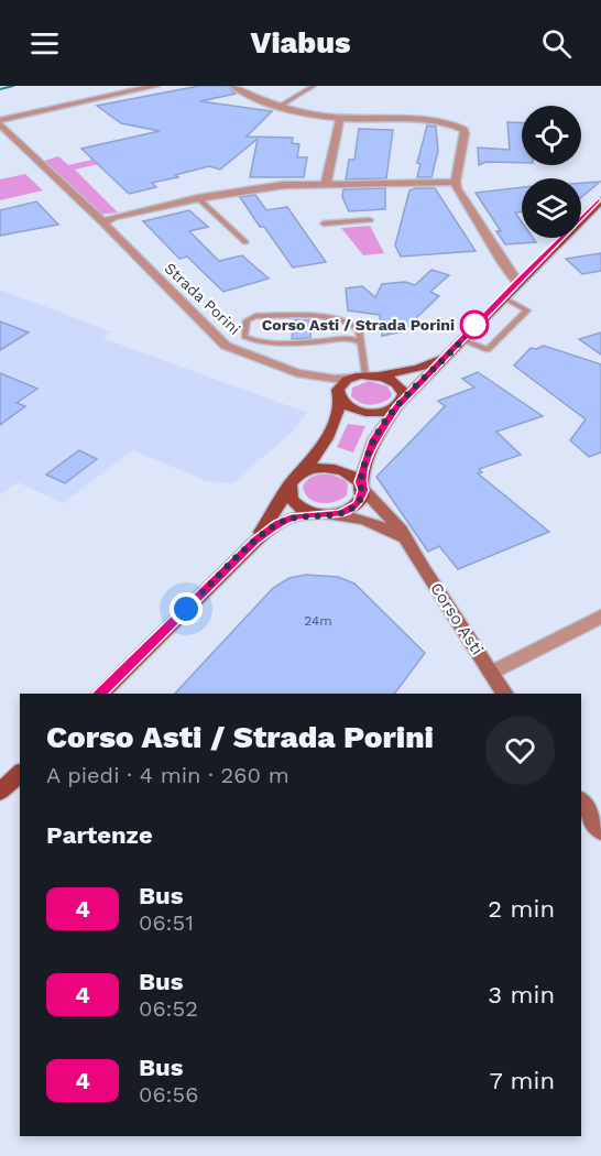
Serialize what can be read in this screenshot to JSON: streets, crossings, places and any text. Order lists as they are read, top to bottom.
{
  "streets": {
    "main road": ["Corso Asti"],
    "street": ["Strada Porini"]
  },
  "places": ["Corso Asti / Strada Porini"],
  "lines": ["bus line 4"],
  "house_numbers": ["24m"],
  "page": {
    "header": "Viabus",
    "heading": [
      ["Corso Asti / Strada Porini", "A piedi · 4 min · 260 m"],
      "Partenze"
    ],
    "list": [
      {
        "mark": "4",
        "name": "Bus",
        "note": "06:51",
        "value": "2 min"
      },
      {
        "mark": "4",
        "name": "Bus",
        "note": "06:52",
        "value": "3 min"
      },
      {
        "mark": "4",
        "name": "Bus",
        "note": "06:56",
        "value": "7 min"
      }
    ]
  }
}
